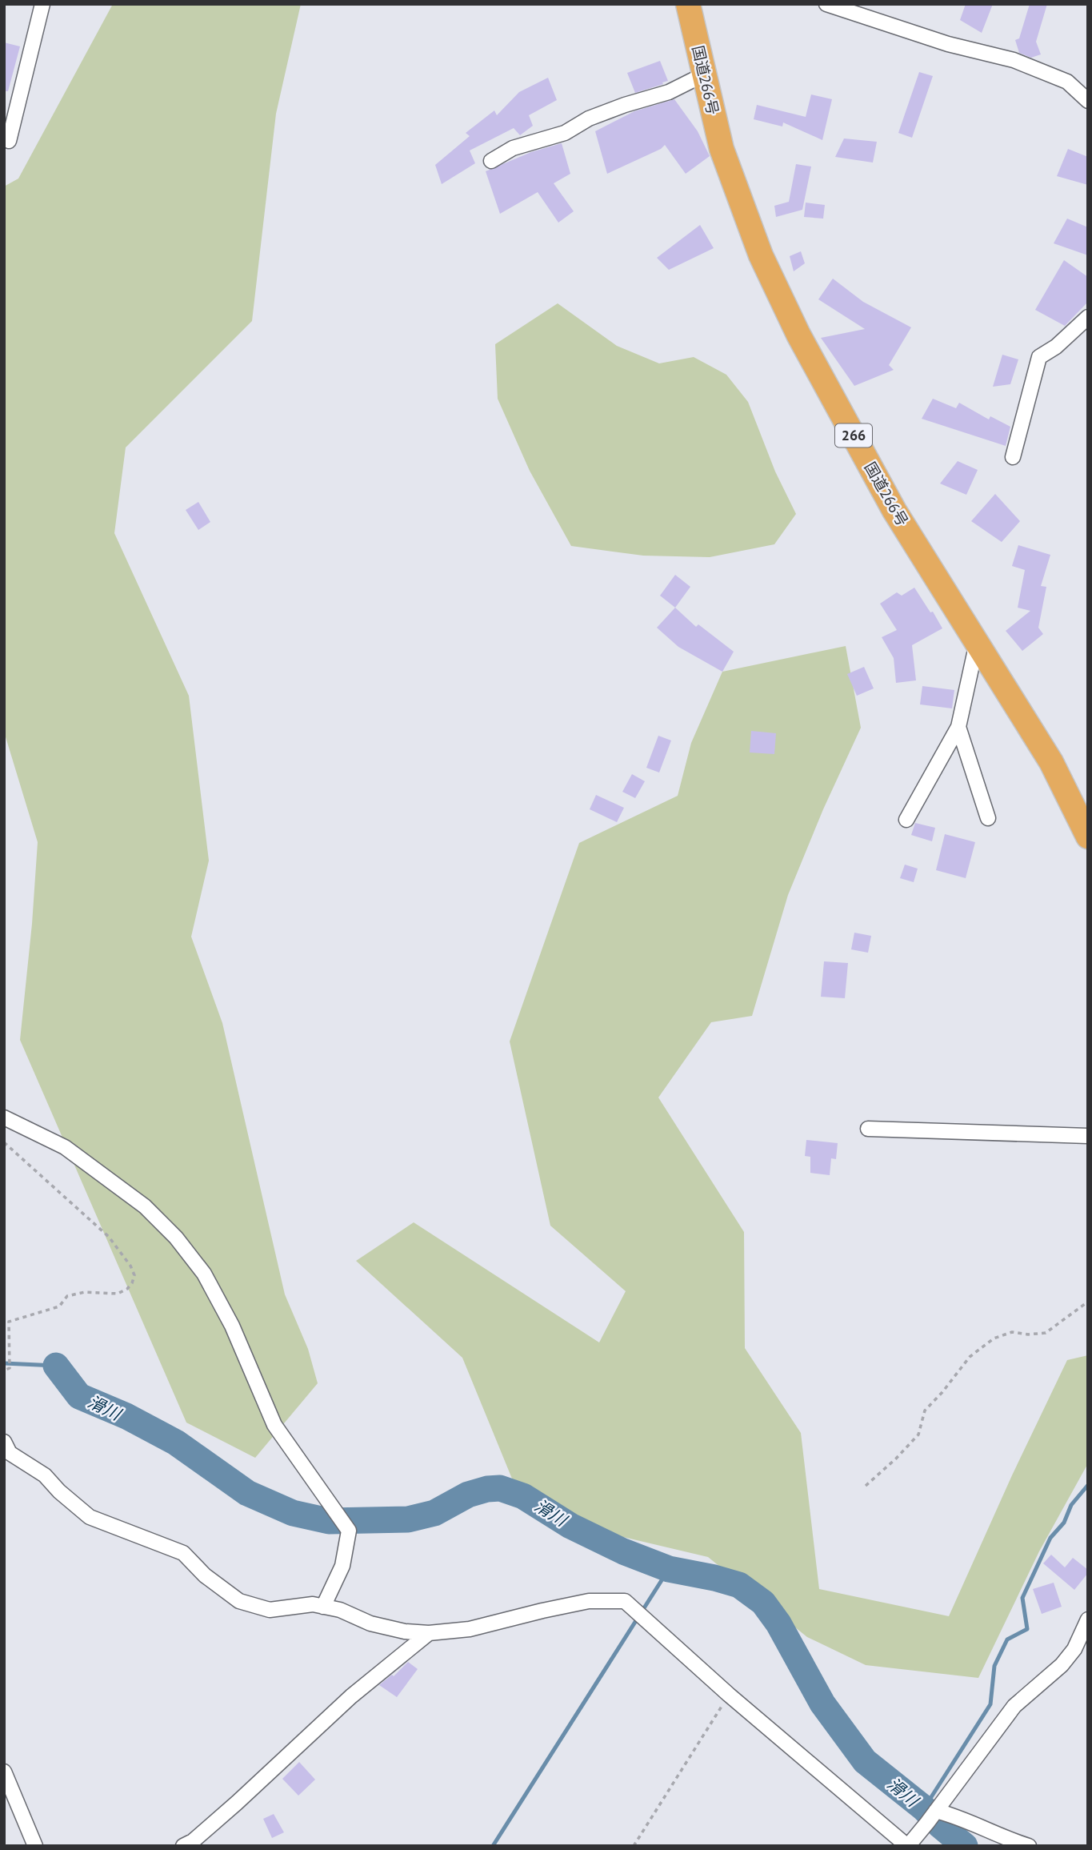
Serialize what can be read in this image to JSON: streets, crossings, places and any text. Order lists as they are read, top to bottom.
{
  "streets": {
    "highway": ["国道266号", "266"]
  },
  "water": ["滑川"]
}
